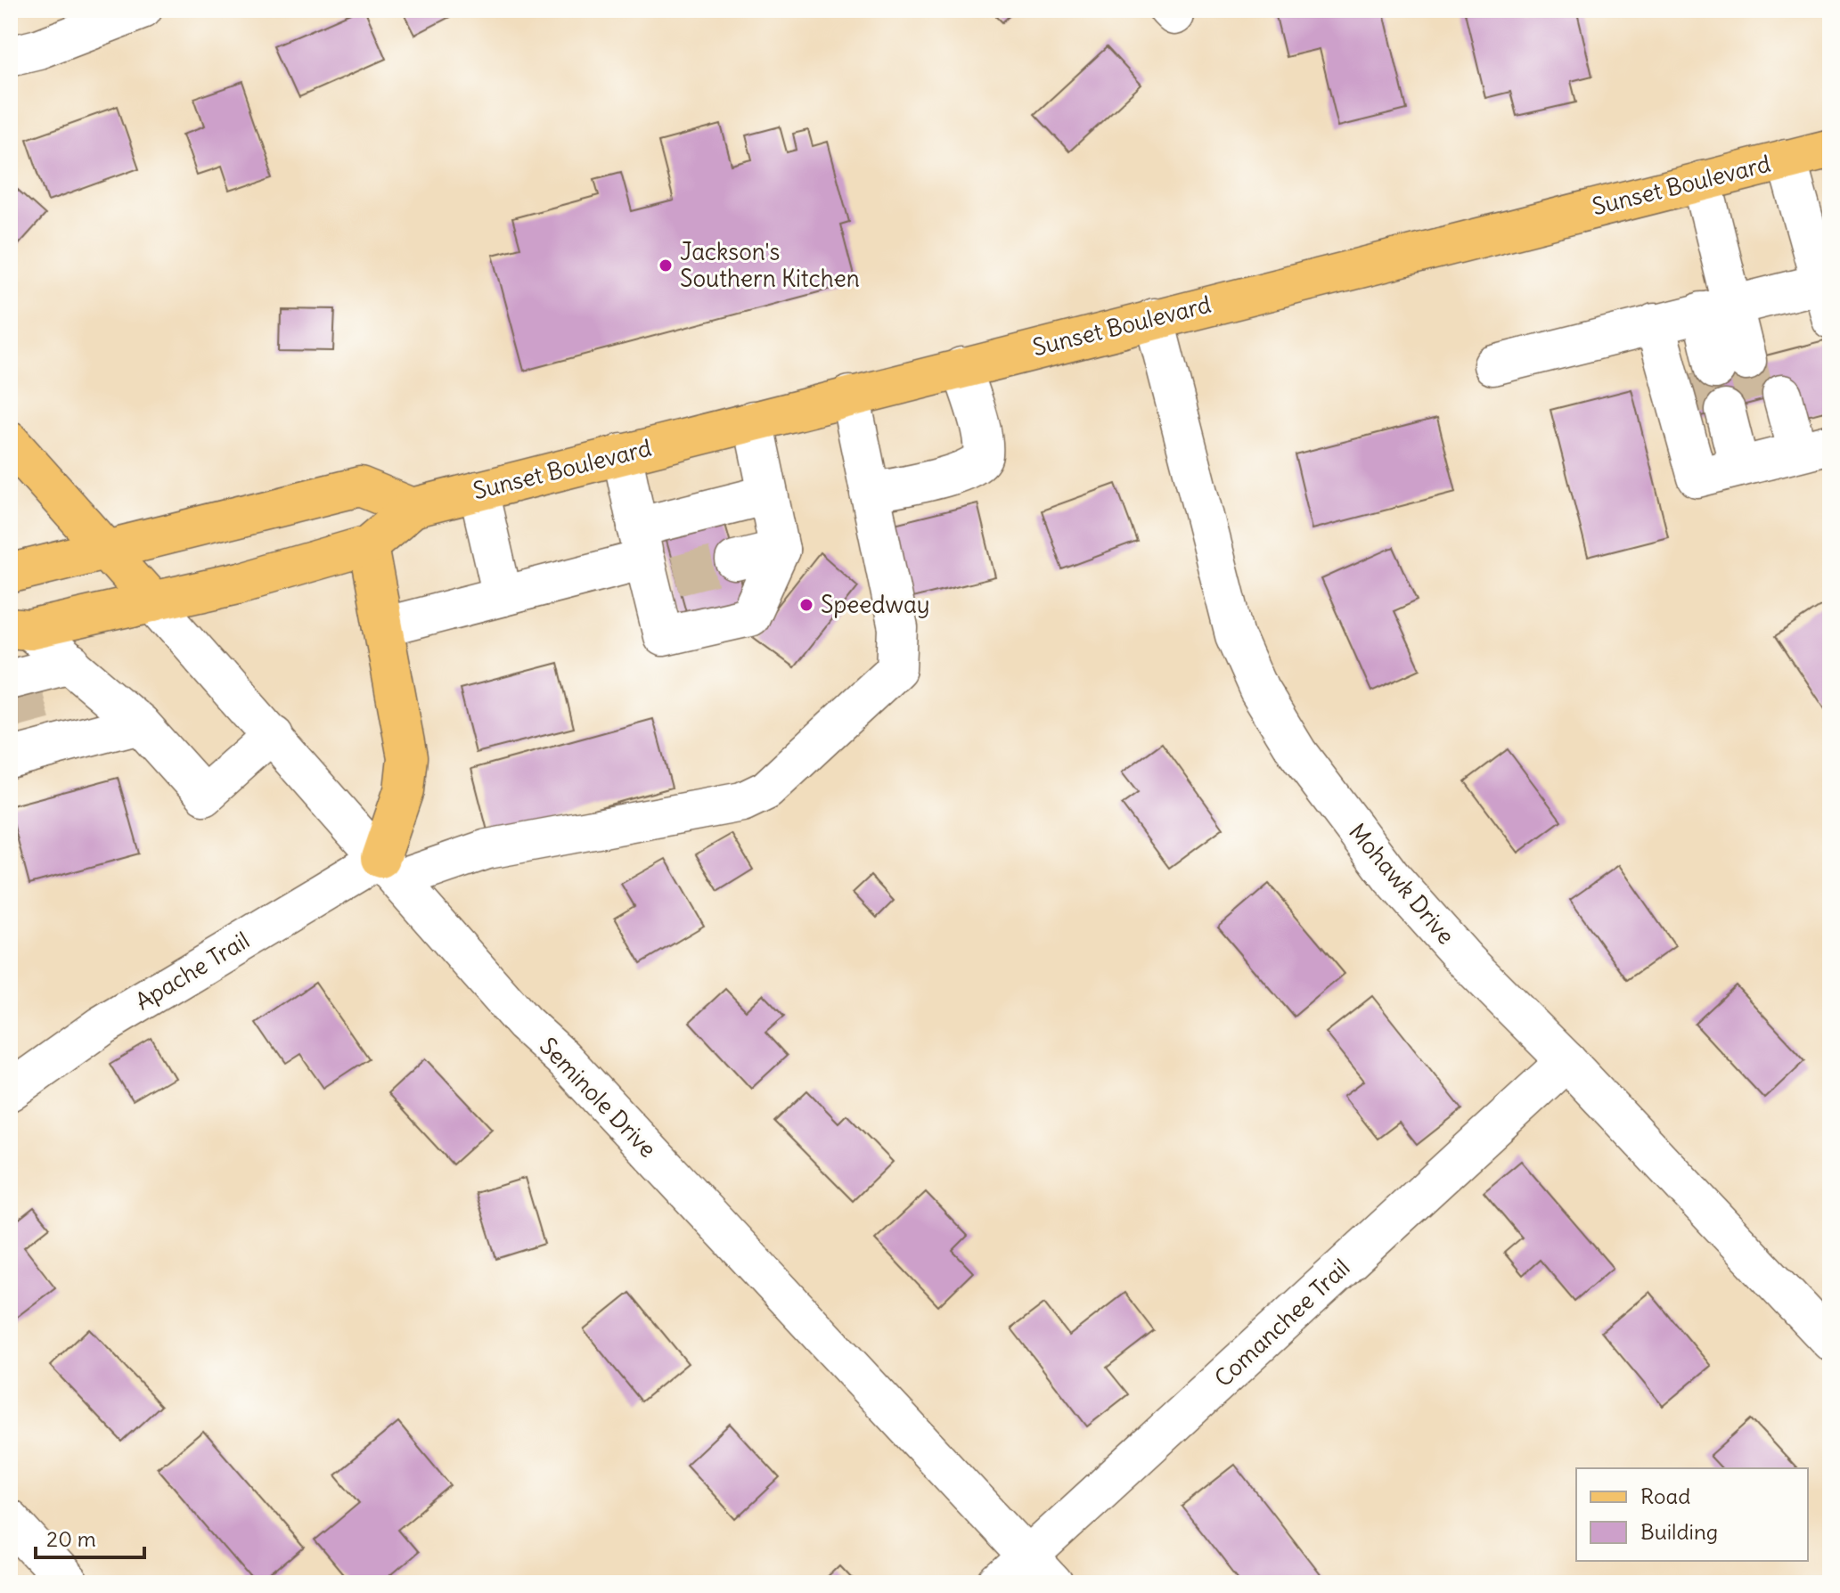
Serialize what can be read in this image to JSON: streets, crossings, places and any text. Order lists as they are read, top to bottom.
{
  "streets": {
    "main road": ["Sunset Boulevard"],
    "street": [
      "Mohawk Drive",
      "Apache Trail",
      "Seminole Drive",
      "Comanchee Trail"
    ]
  },
  "crossings": [
    ["Sunset Boulevard", "Mohawk Drive"],
    ["Sunset Boulevard", "Apache Trail"],
    ["Sunset Boulevard", "Seminole Drive"],
    ["Mohawk Drive", "Comanchee Trail"],
    ["Apache Trail", "Seminole Drive"],
    ["Seminole Drive", "Comanchee Trail"]
  ],
  "places": ["Jackson's Southern Kitchen", "Speedway"],
  "legend": ["Road", "Building"],
  "scale_bar": "20 m"
}
